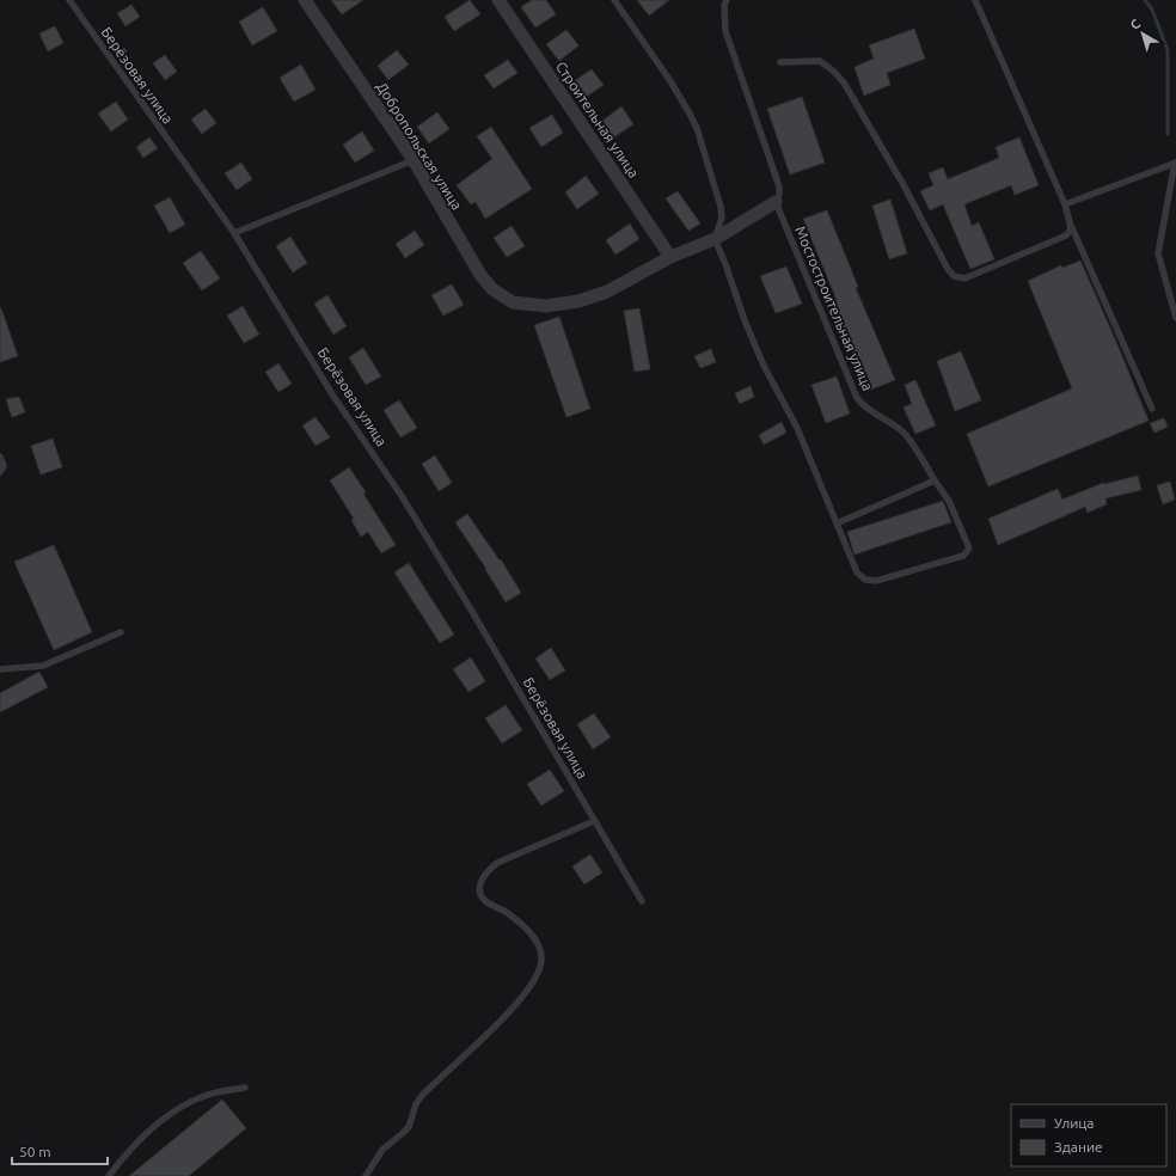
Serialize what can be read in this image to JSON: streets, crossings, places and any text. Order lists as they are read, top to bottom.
{
  "streets": {
    "street": ["Строительная улица", "Добропольская улица"],
    "lane": ["Берёзовая улица", "Мостостроительная улица"]
  },
  "crossings": [
    ["Строительная улица", "Добропольская улица"]
  ],
  "legend": ["Улица", "Здание"],
  "scale_bar": "50 m",
  "north": "top left"
}
